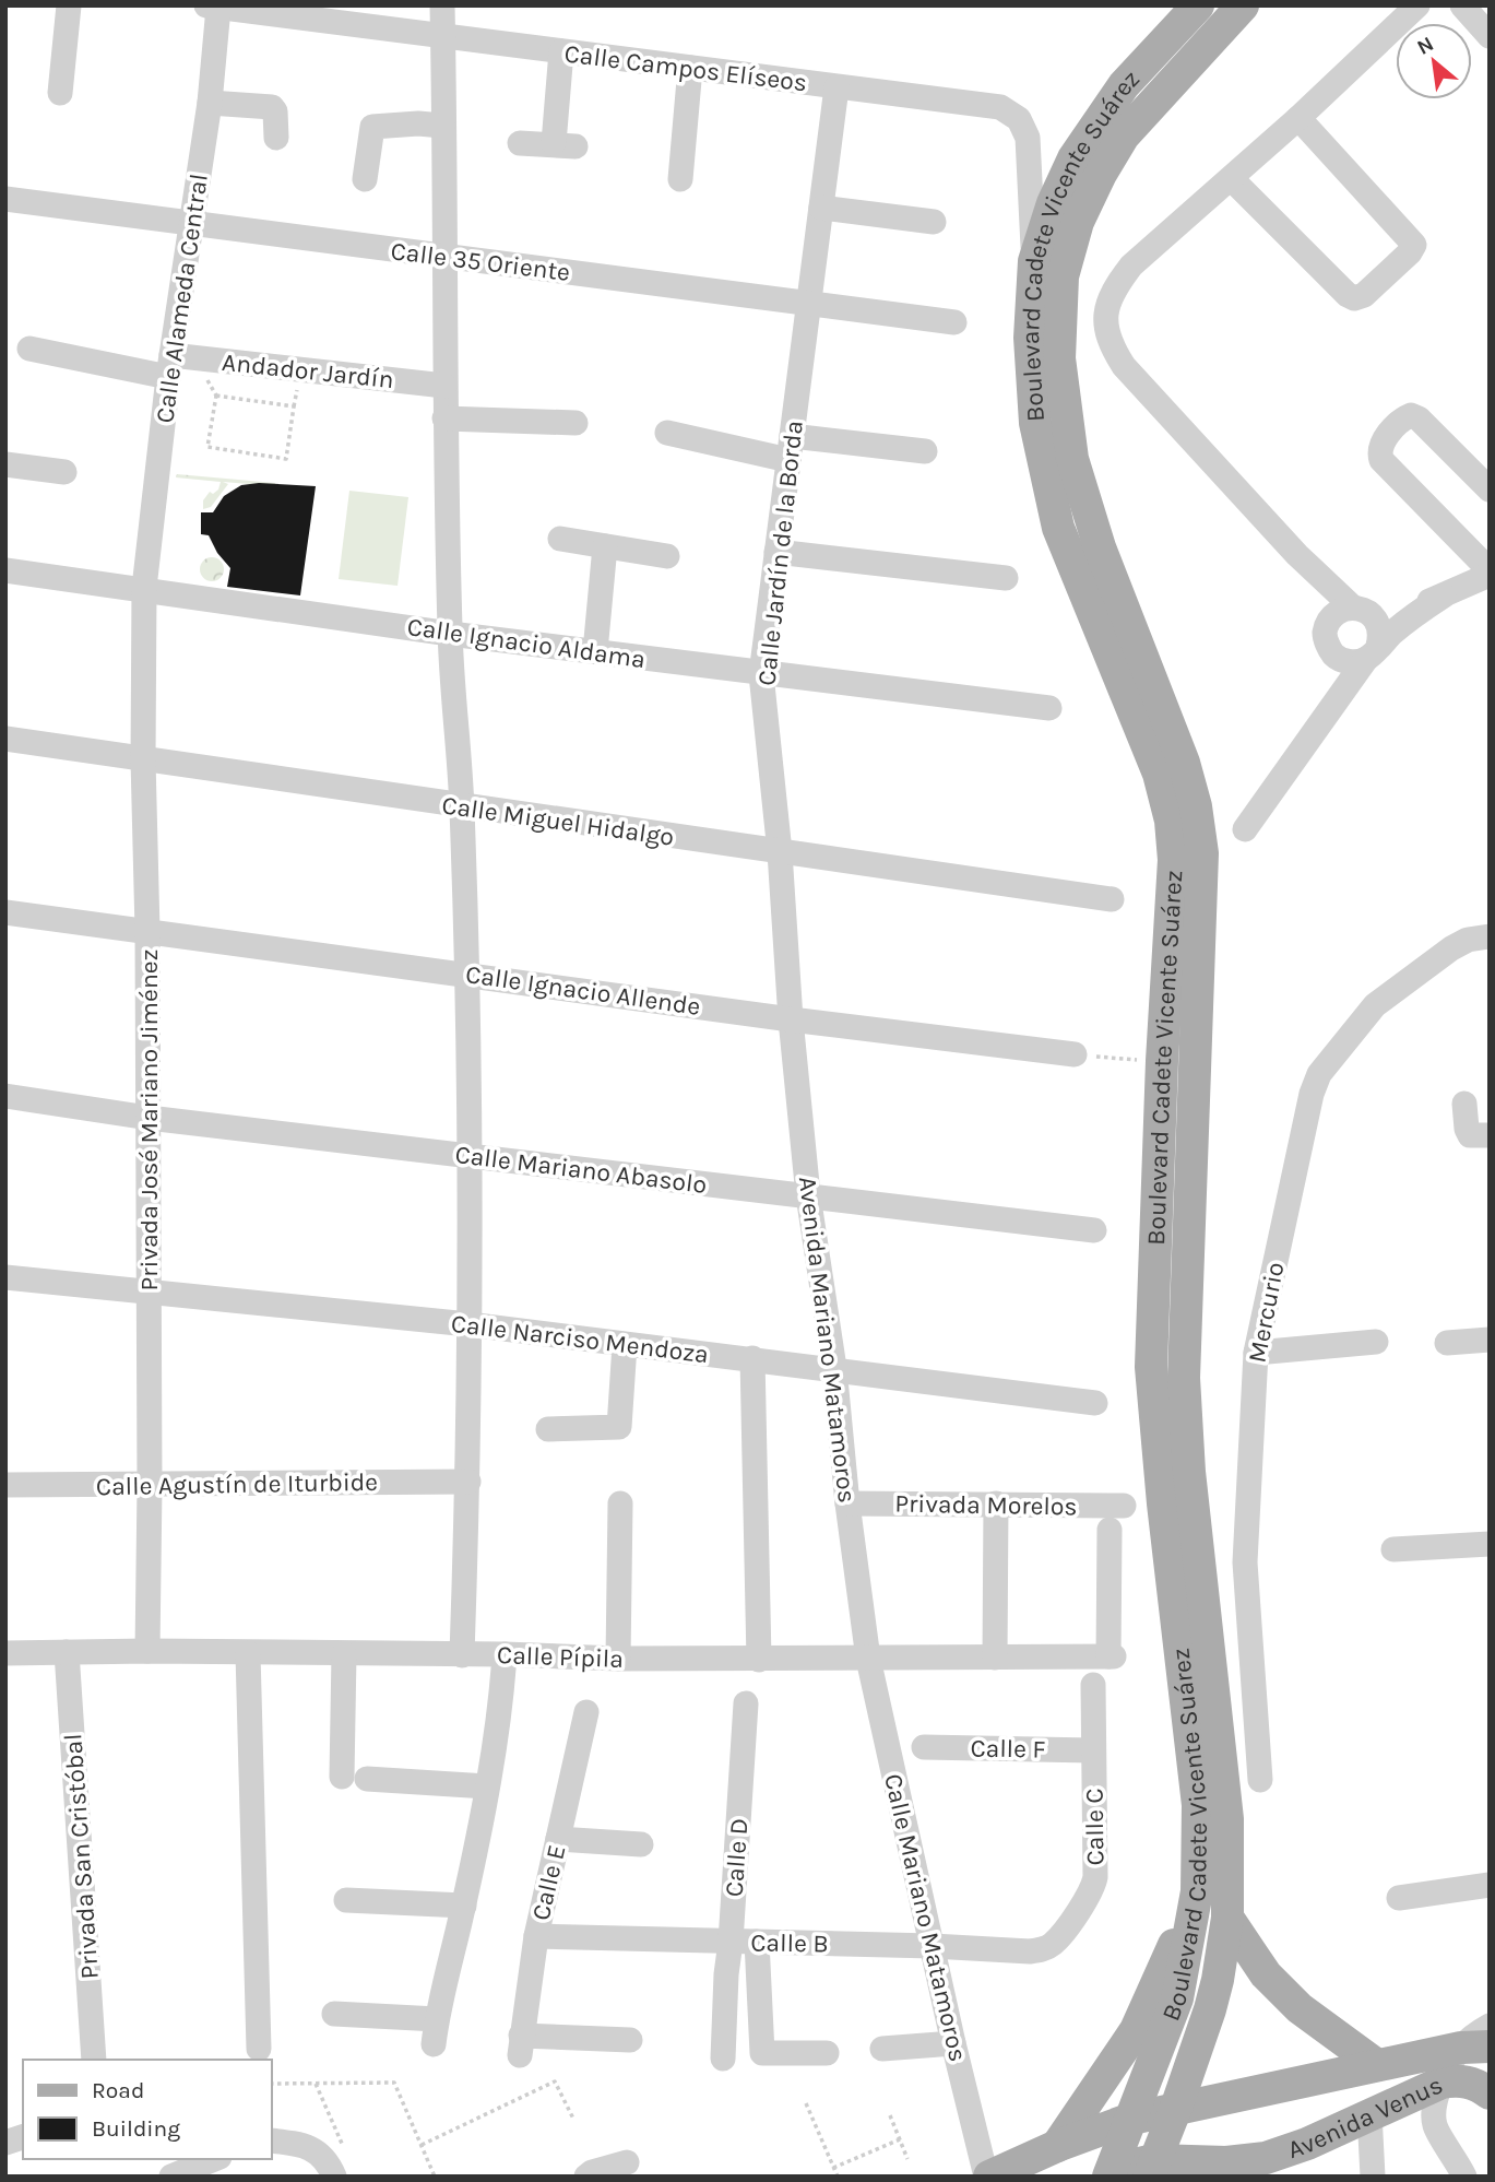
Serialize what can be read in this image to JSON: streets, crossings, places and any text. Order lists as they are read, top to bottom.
{
  "streets": {
    "main road": ["Boulevard Cadete Vicente Suárez", "Avenida Venus"],
    "street": [
      "Calle Campos Elíseos",
      "Calle 35 Oriente",
      "Calle Alameda Central",
      "Andador Jardín",
      "Calle Jardín de la Borda",
      "Calle Ignacio Aldama",
      "Calle Miguel Hidalgo",
      "Calle Ignacio Allende",
      "Privada José Mariano Jiménez",
      "Calle Mariano Abasolo",
      "Mercurio",
      "Calle Narciso Mendoza",
      "Avenida Mariano Matamoros",
      "Calle Agustín de Iturbide",
      "Privada Morelos",
      "Calle Pípila",
      "Calle F",
      "Calle C",
      "Privada San Cristóbal",
      "Calle D",
      "Calle E",
      "Calle Mariano Matamoros",
      "Calle B"
    ]
  },
  "crossings": [
    ["Calle Campos Elíseos", "Boulevard Cadete Vicente Suárez"],
    ["Calle Campos Elíseos", "Calle Alameda Central"],
    ["Calle Campos Elíseos", "Calle Jardín de la Borda"],
    ["Boulevard Cadete Vicente Suárez", "Avenida Venus"],
    ["Calle 35 Oriente", "Calle Alameda Central"],
    ["Calle 35 Oriente", "Calle Jardín de la Borda"],
    ["Calle Alameda Central", "Andador Jardín"],
    ["Calle Alameda Central", "Calle Ignacio Aldama"],
    ["Calle Alameda Central", "Privada José Mariano Jiménez"],
    ["Calle Jardín de la Borda", "Calle Ignacio Aldama"],
    ["Calle Jardín de la Borda", "Calle Miguel Hidalgo"],
    ["Calle Jardín de la Borda", "Calle Ignacio Allende"],
    ["Calle Jardín de la Borda", "Avenida Mariano Matamoros"],
    ["Calle Ignacio Aldama", "Privada José Mariano Jiménez"],
    ["Calle Miguel Hidalgo", "Privada José Mariano Jiménez"],
    ["Calle Ignacio Allende", "Privada José Mariano Jiménez"],
    ["Calle Ignacio Allende", "Avenida Mariano Matamoros"],
    ["Privada José Mariano Jiménez", "Calle Mariano Abasolo"],
    ["Privada José Mariano Jiménez", "Calle Narciso Mendoza"],
    ["Privada José Mariano Jiménez", "Calle Agustín de Iturbide"],
    ["Privada José Mariano Jiménez", "Calle Pípila"],
    ["Calle Mariano Abasolo", "Avenida Mariano Matamoros"],
    ["Calle Narciso Mendoza", "Avenida Mariano Matamoros"],
    ["Avenida Mariano Matamoros", "Privada Morelos"],
    ["Avenida Mariano Matamoros", "Calle Pípila"],
    ["Avenida Mariano Matamoros", "Calle Mariano Matamoros"],
    ["Calle Pípila", "Privada San Cristóbal"],
    ["Calle Pípila", "Calle Mariano Matamoros"],
    ["Calle F", "Calle C"],
    ["Calle C", "Calle B"],
    ["Calle D", "Calle B"],
    ["Calle E", "Calle B"],
    ["Calle Mariano Matamoros", "Calle B"],
    ["Calle Mariano Matamoros", "Avenida Venus"]
  ],
  "legend": ["Road", "Building"],
  "north": "top left"
}
